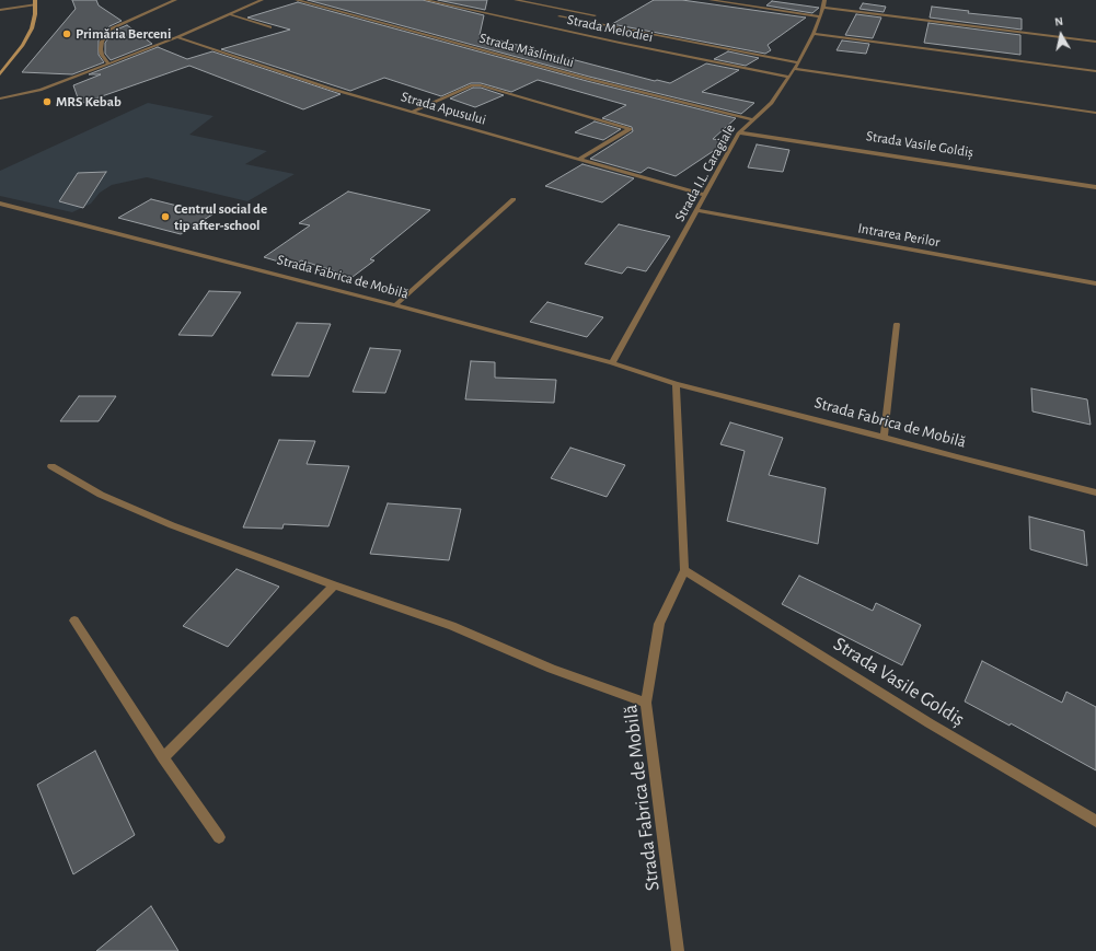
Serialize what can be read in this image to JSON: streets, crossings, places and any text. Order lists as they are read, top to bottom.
{
  "streets": {
    "street": [
      "Strada Melodiei",
      "Strada Măslinului",
      "Strada Apusului",
      "Strada Vasile Goldiș",
      "Strada I.L. Caragiale",
      "Intrarea Perilor",
      "Strada Fabrica de Mobilă"
    ]
  },
  "crossings": [
    ["Strada Melodiei", "Strada I.L. Caragiale"],
    ["Strada Măslinului", "Strada I.L. Caragiale"],
    ["Strada Apusului", "Strada I.L. Caragiale"],
    ["Strada Vasile Goldiș", "Strada I.L. Caragiale"],
    ["Strada Vasile Goldiș", "Strada Fabrica de Mobilă"],
    ["Strada I.L. Caragiale", "Intrarea Perilor"],
    ["Strada I.L. Caragiale", "Strada Fabrica de Mobilă"]
  ],
  "places": ["Primăria Berceni", "MRS Kebab", "Centrul social de tip after-school"],
  "north": "top"
}
